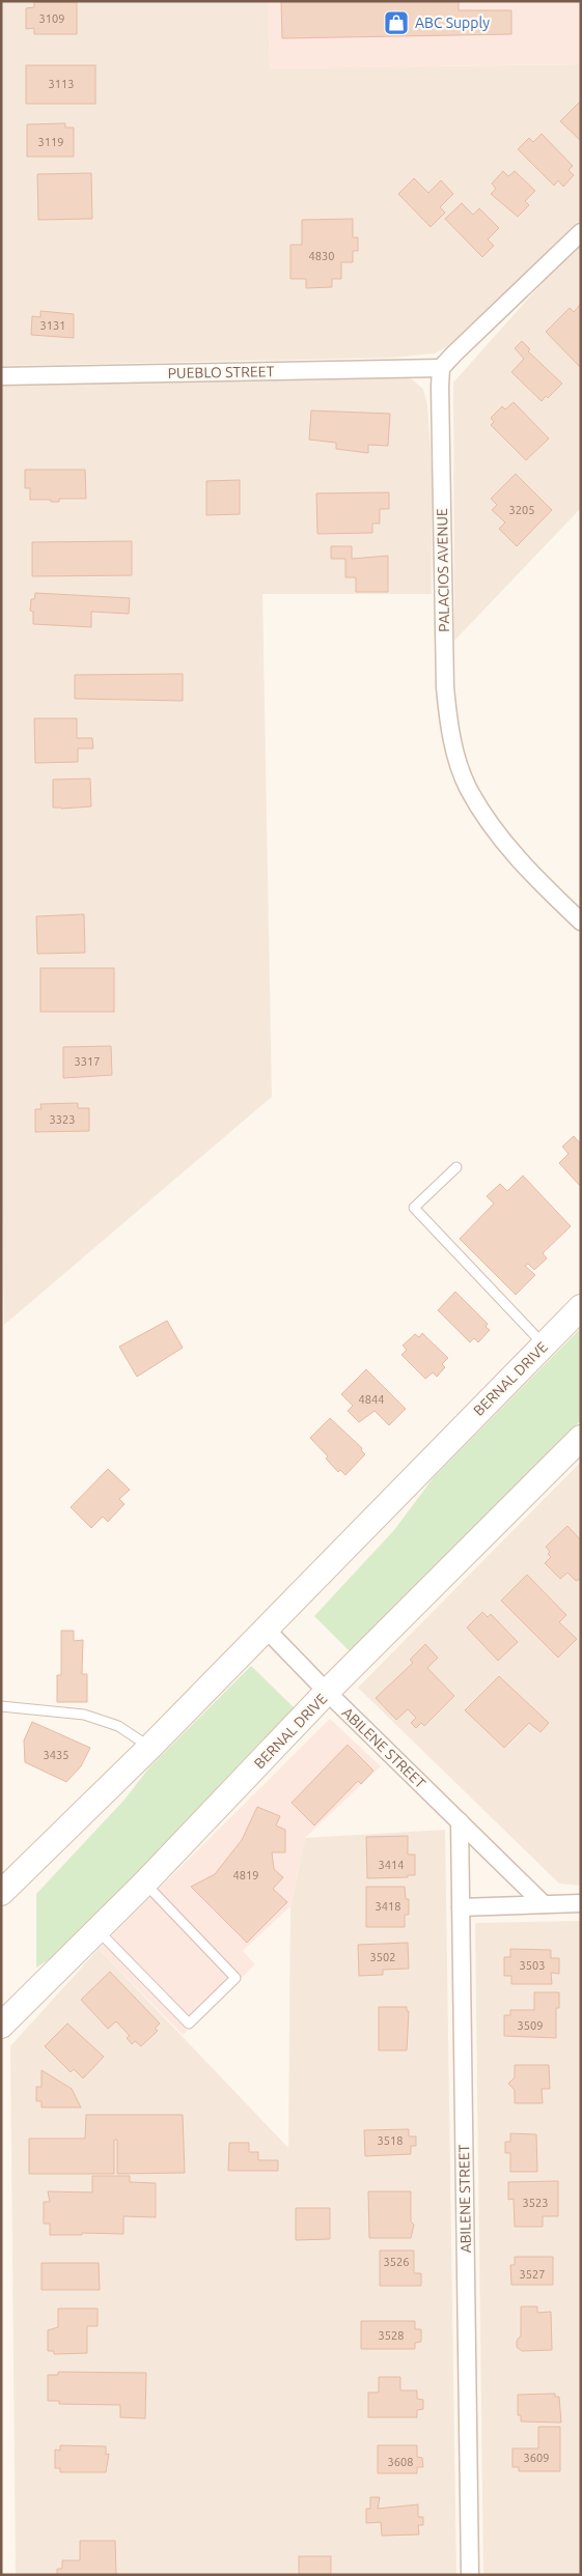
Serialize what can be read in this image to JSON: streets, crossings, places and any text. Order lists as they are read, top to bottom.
{
  "streets": {
    "street": [
      "PUEBLO STREET",
      "PALACIOS AVENUE",
      "BERNAL DRIVE",
      "ABILENE STREET"
    ]
  },
  "crossings": [
    ["PUEBLO STREET", "PALACIOS AVENUE"],
    ["BERNAL DRIVE", "ABILENE STREET"]
  ],
  "places": {
    "shop": ["ABC Supply"]
  },
  "house_numbers": [
    "3109",
    "3113",
    "3119",
    "4830",
    "3131",
    "3205",
    "3317",
    "3323",
    "4844",
    "3435",
    "3414",
    "4819",
    "3418",
    "3502",
    "3503",
    "3509",
    "3518",
    "3523",
    "3526",
    "3527",
    "3528",
    "3609",
    "3608"
  ]
}
